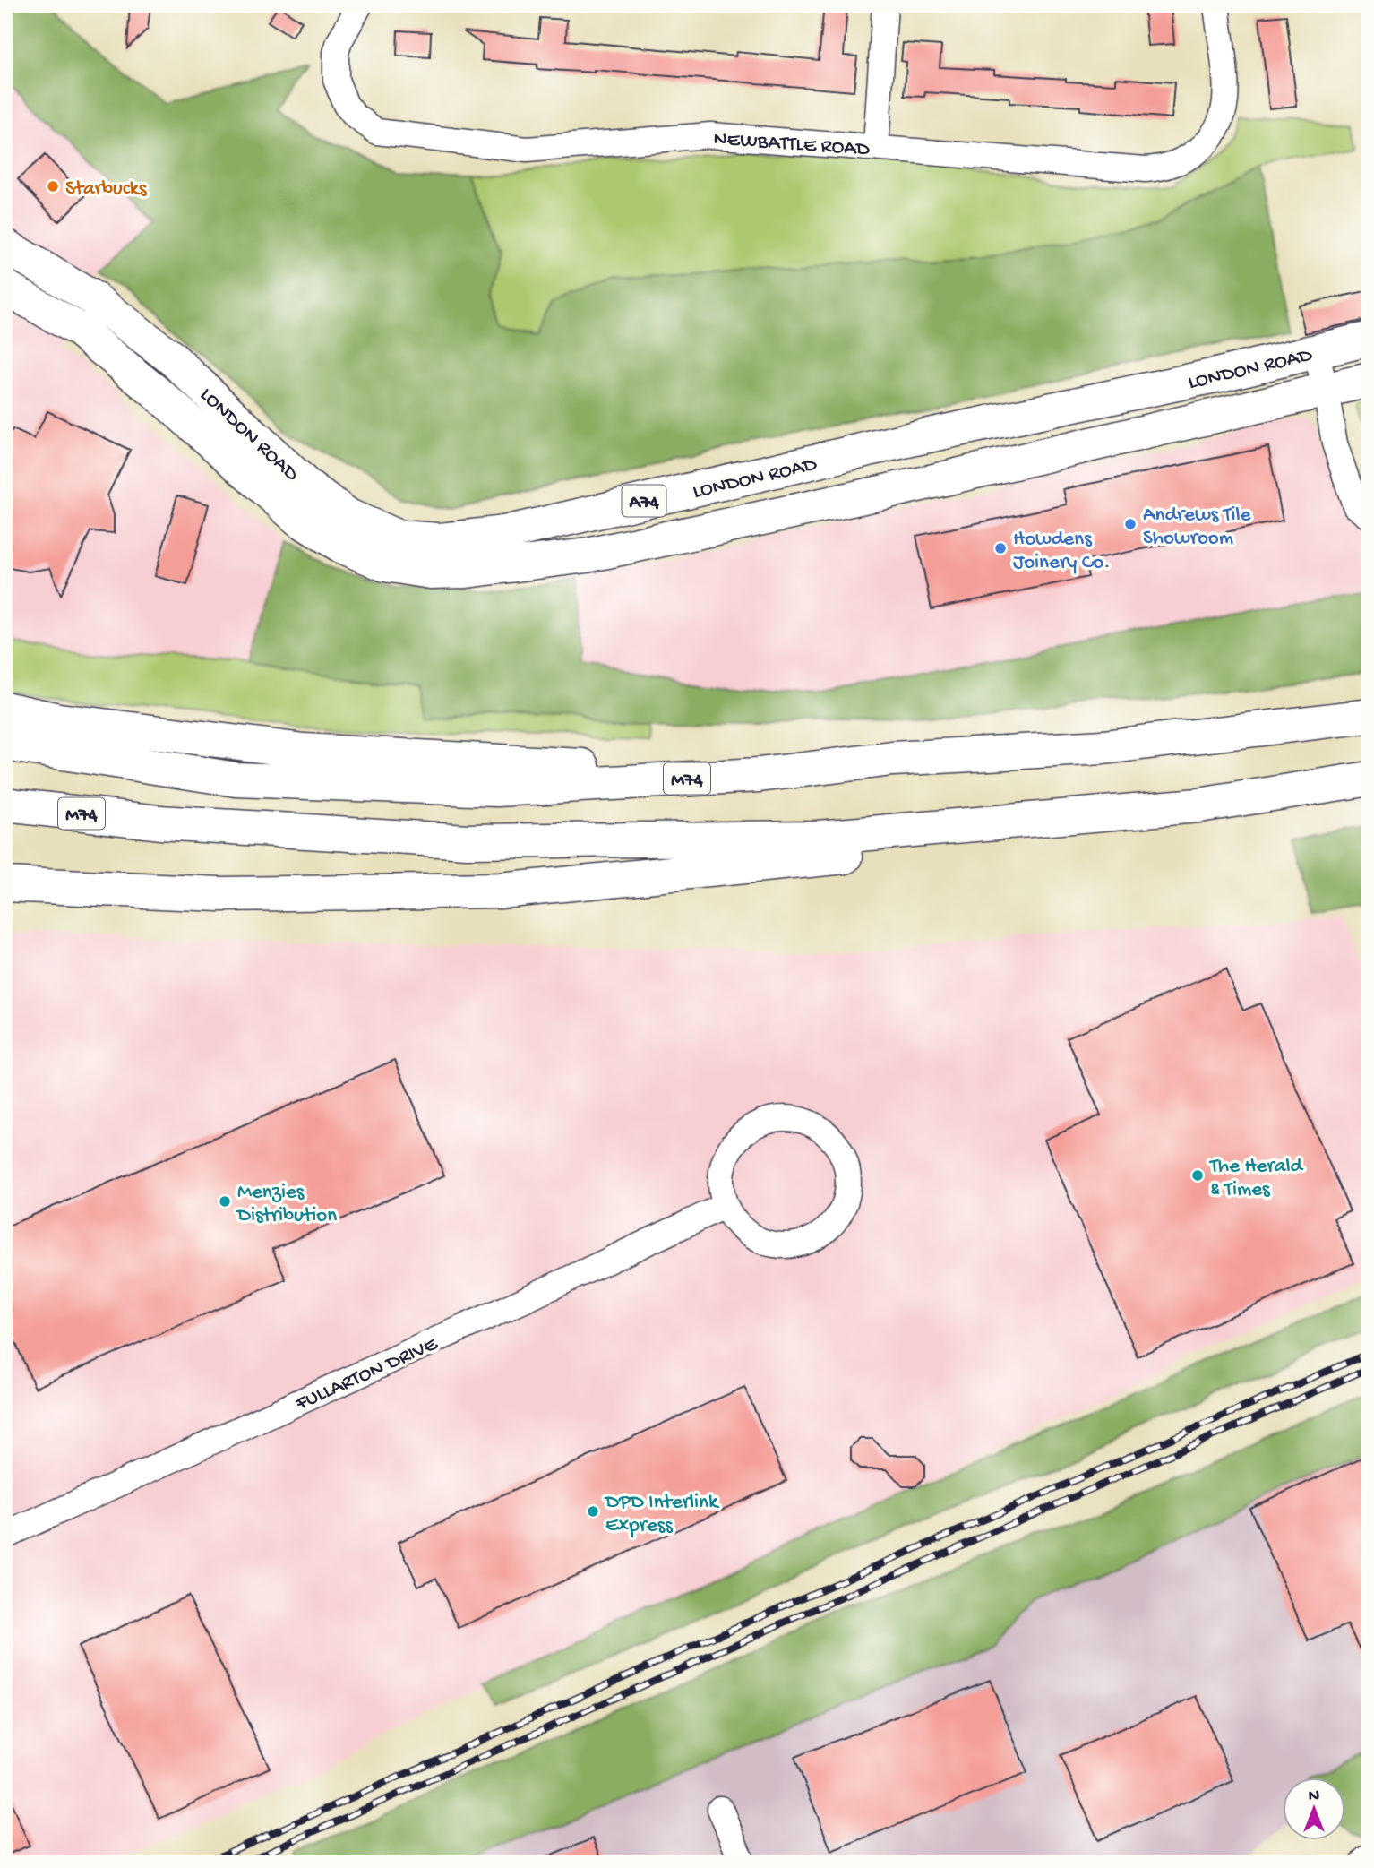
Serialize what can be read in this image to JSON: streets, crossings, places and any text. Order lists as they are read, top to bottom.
{
  "streets": {
    "main road": ["LONDON ROAD", "A74", "M74"],
    "street": ["NEWBATTLE ROAD", "FULLARTON DRIVE"]
  },
  "places": [
    "Starbucks",
    "Andrews Tile Showroom",
    "Howdens Joinery Co.",
    "The Herald & Times",
    "Menzies Distribution",
    "DPD Interlink Express"
  ],
  "north": "top"
}
